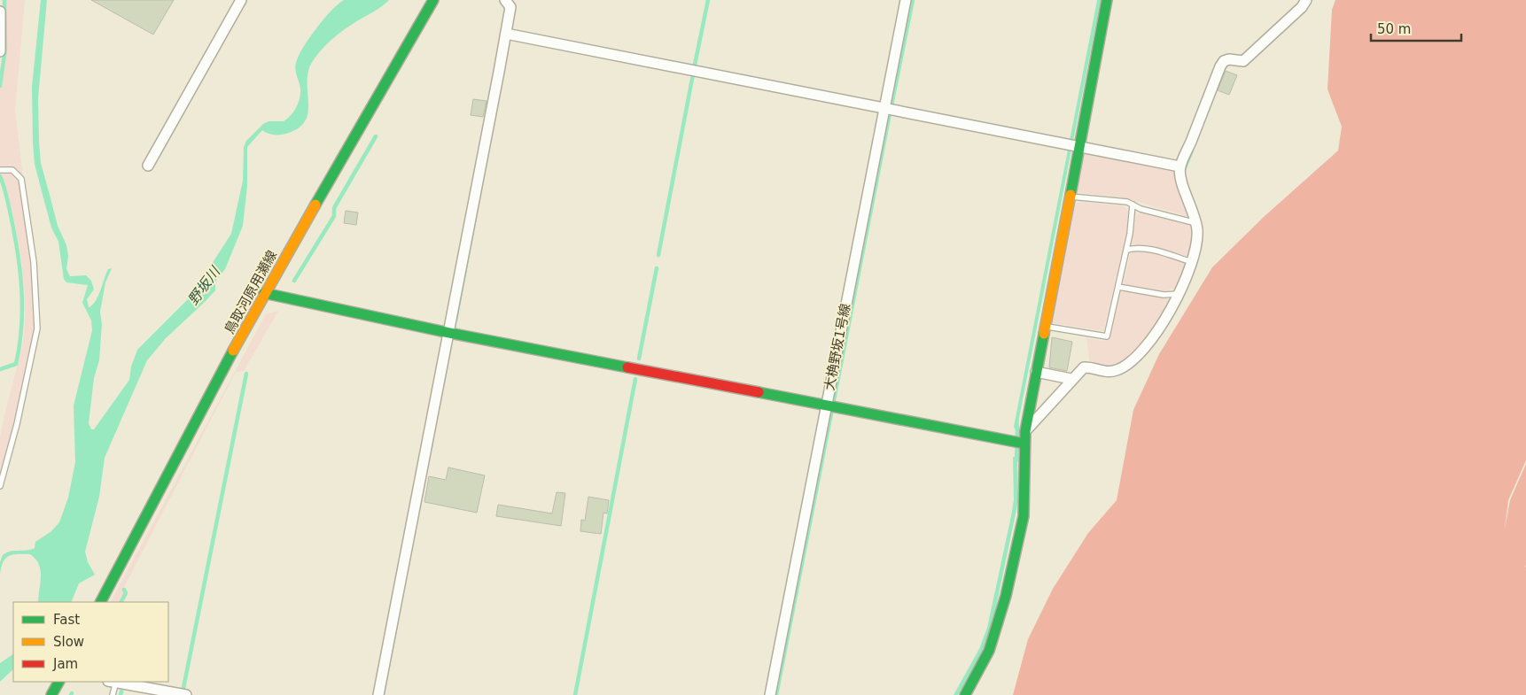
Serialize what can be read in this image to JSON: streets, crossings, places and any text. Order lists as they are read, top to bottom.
{
  "streets": {
    "street": ["鳥取河原用瀬線", "大桷野坂1号線"]
  },
  "water": ["野坂川"],
  "legend": ["Fast", "Slow", "Jam"],
  "scale_bar": "50 m"
}
